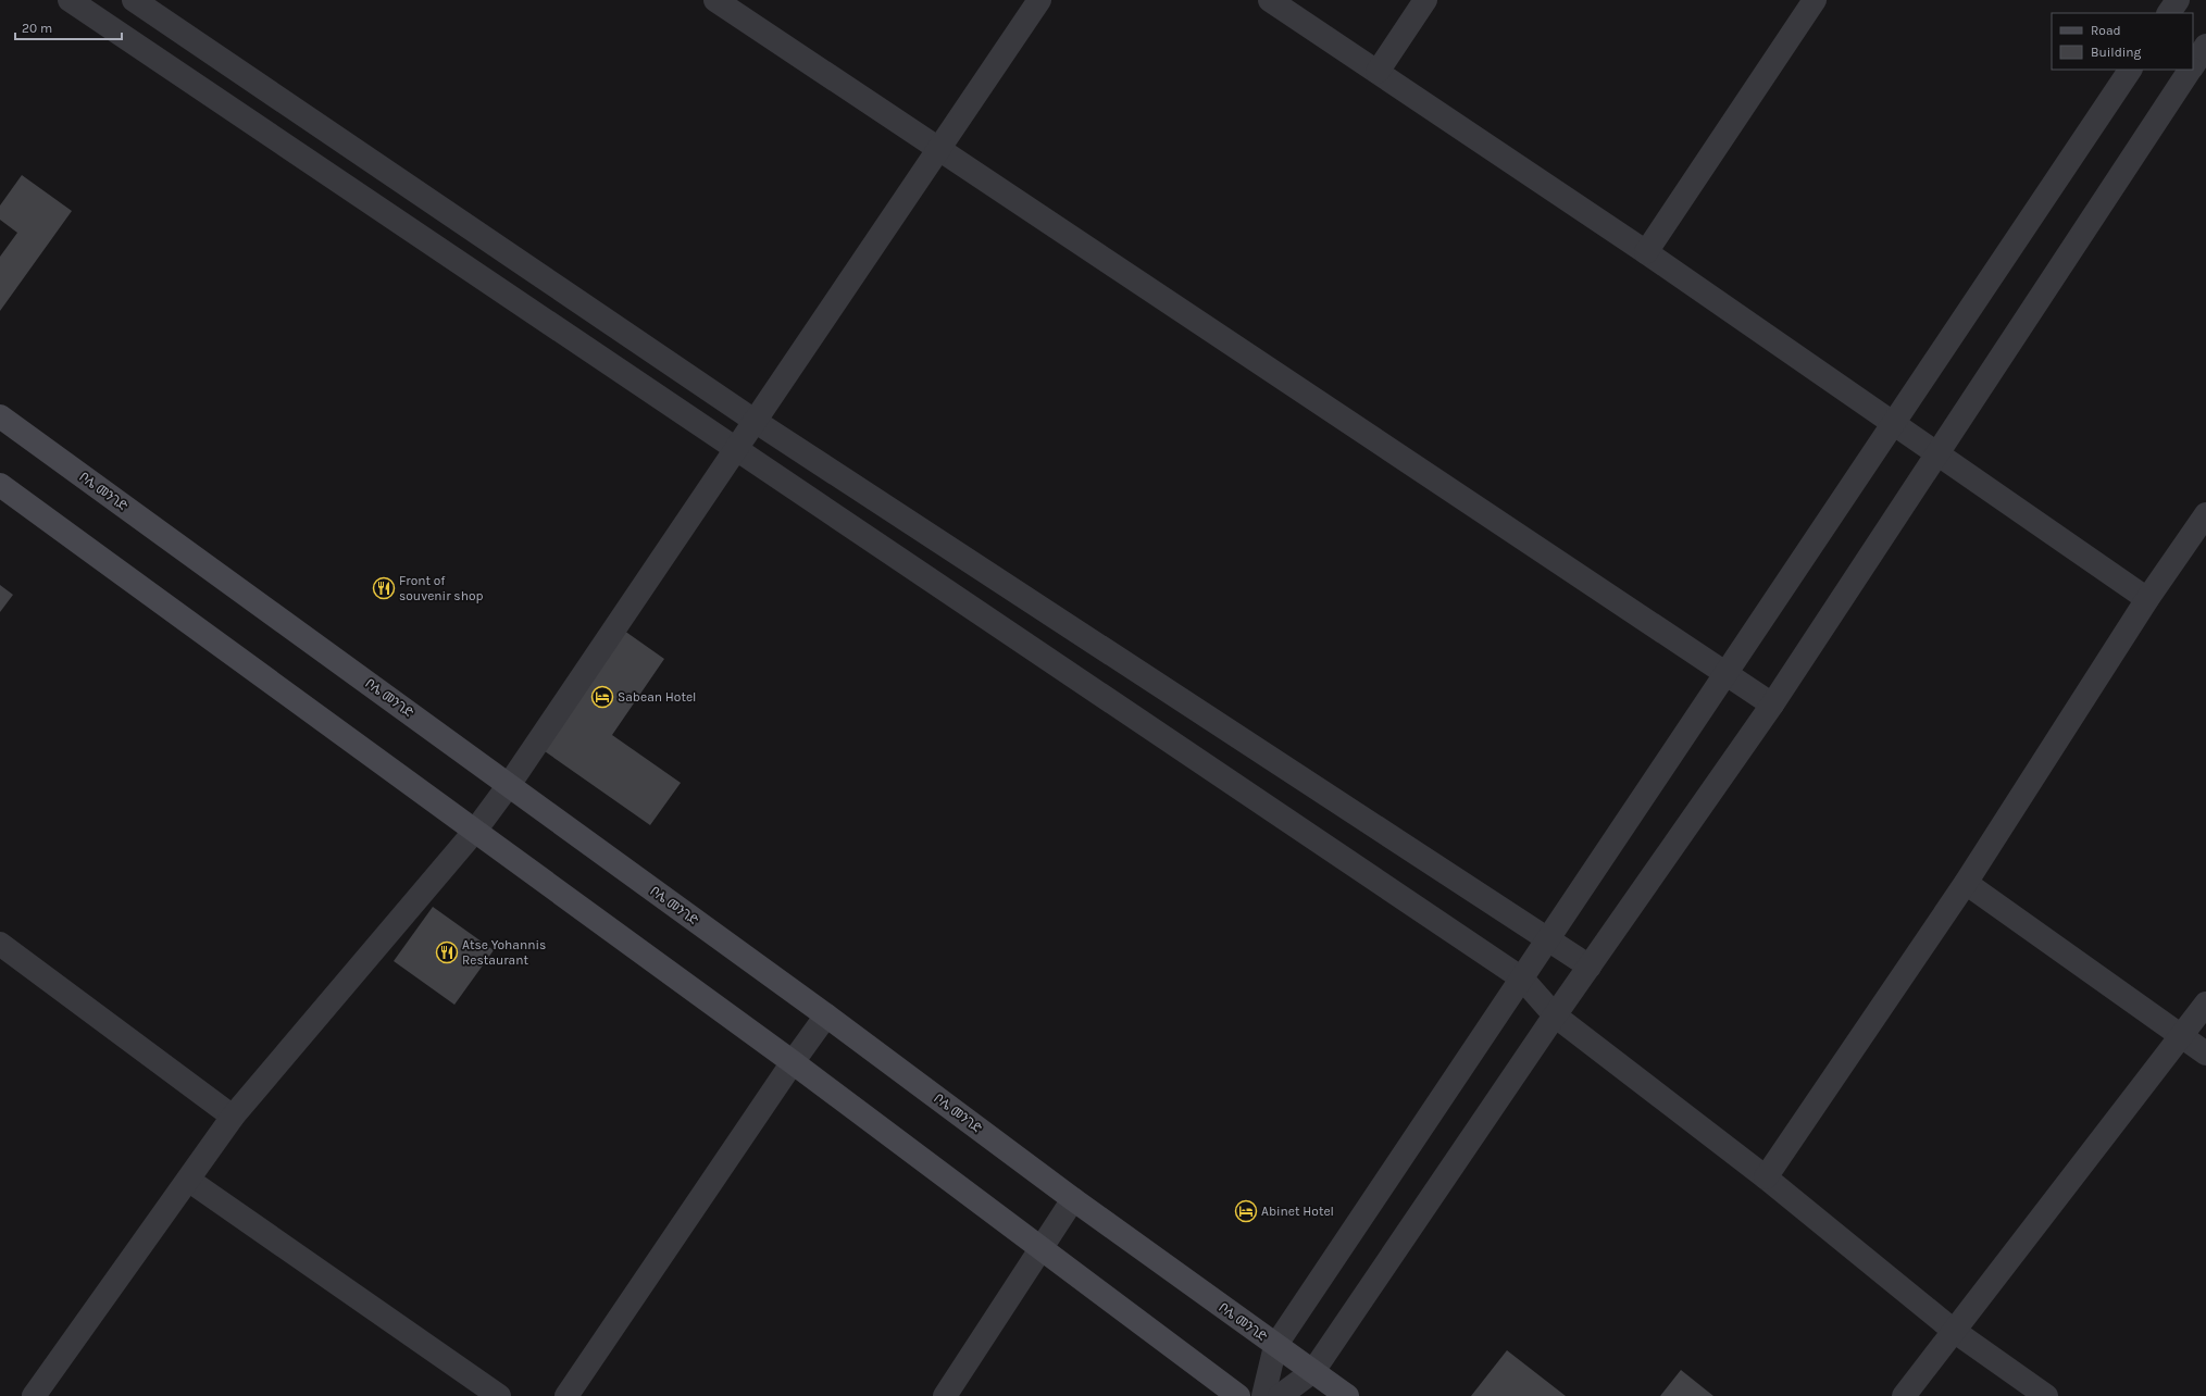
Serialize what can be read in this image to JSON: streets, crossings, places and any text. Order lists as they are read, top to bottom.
{
  "streets": {
    "main road": ["ቦሌ መንገድ"]
  },
  "places": {
    "restaurant": ["Front of souvenir shop", "Atse Yohannis Restaurant"],
    "hotel": ["Sabean Hotel", "Abinet Hotel"]
  },
  "legend": ["Road", "Building"],
  "scale_bar": "20 m"
}
